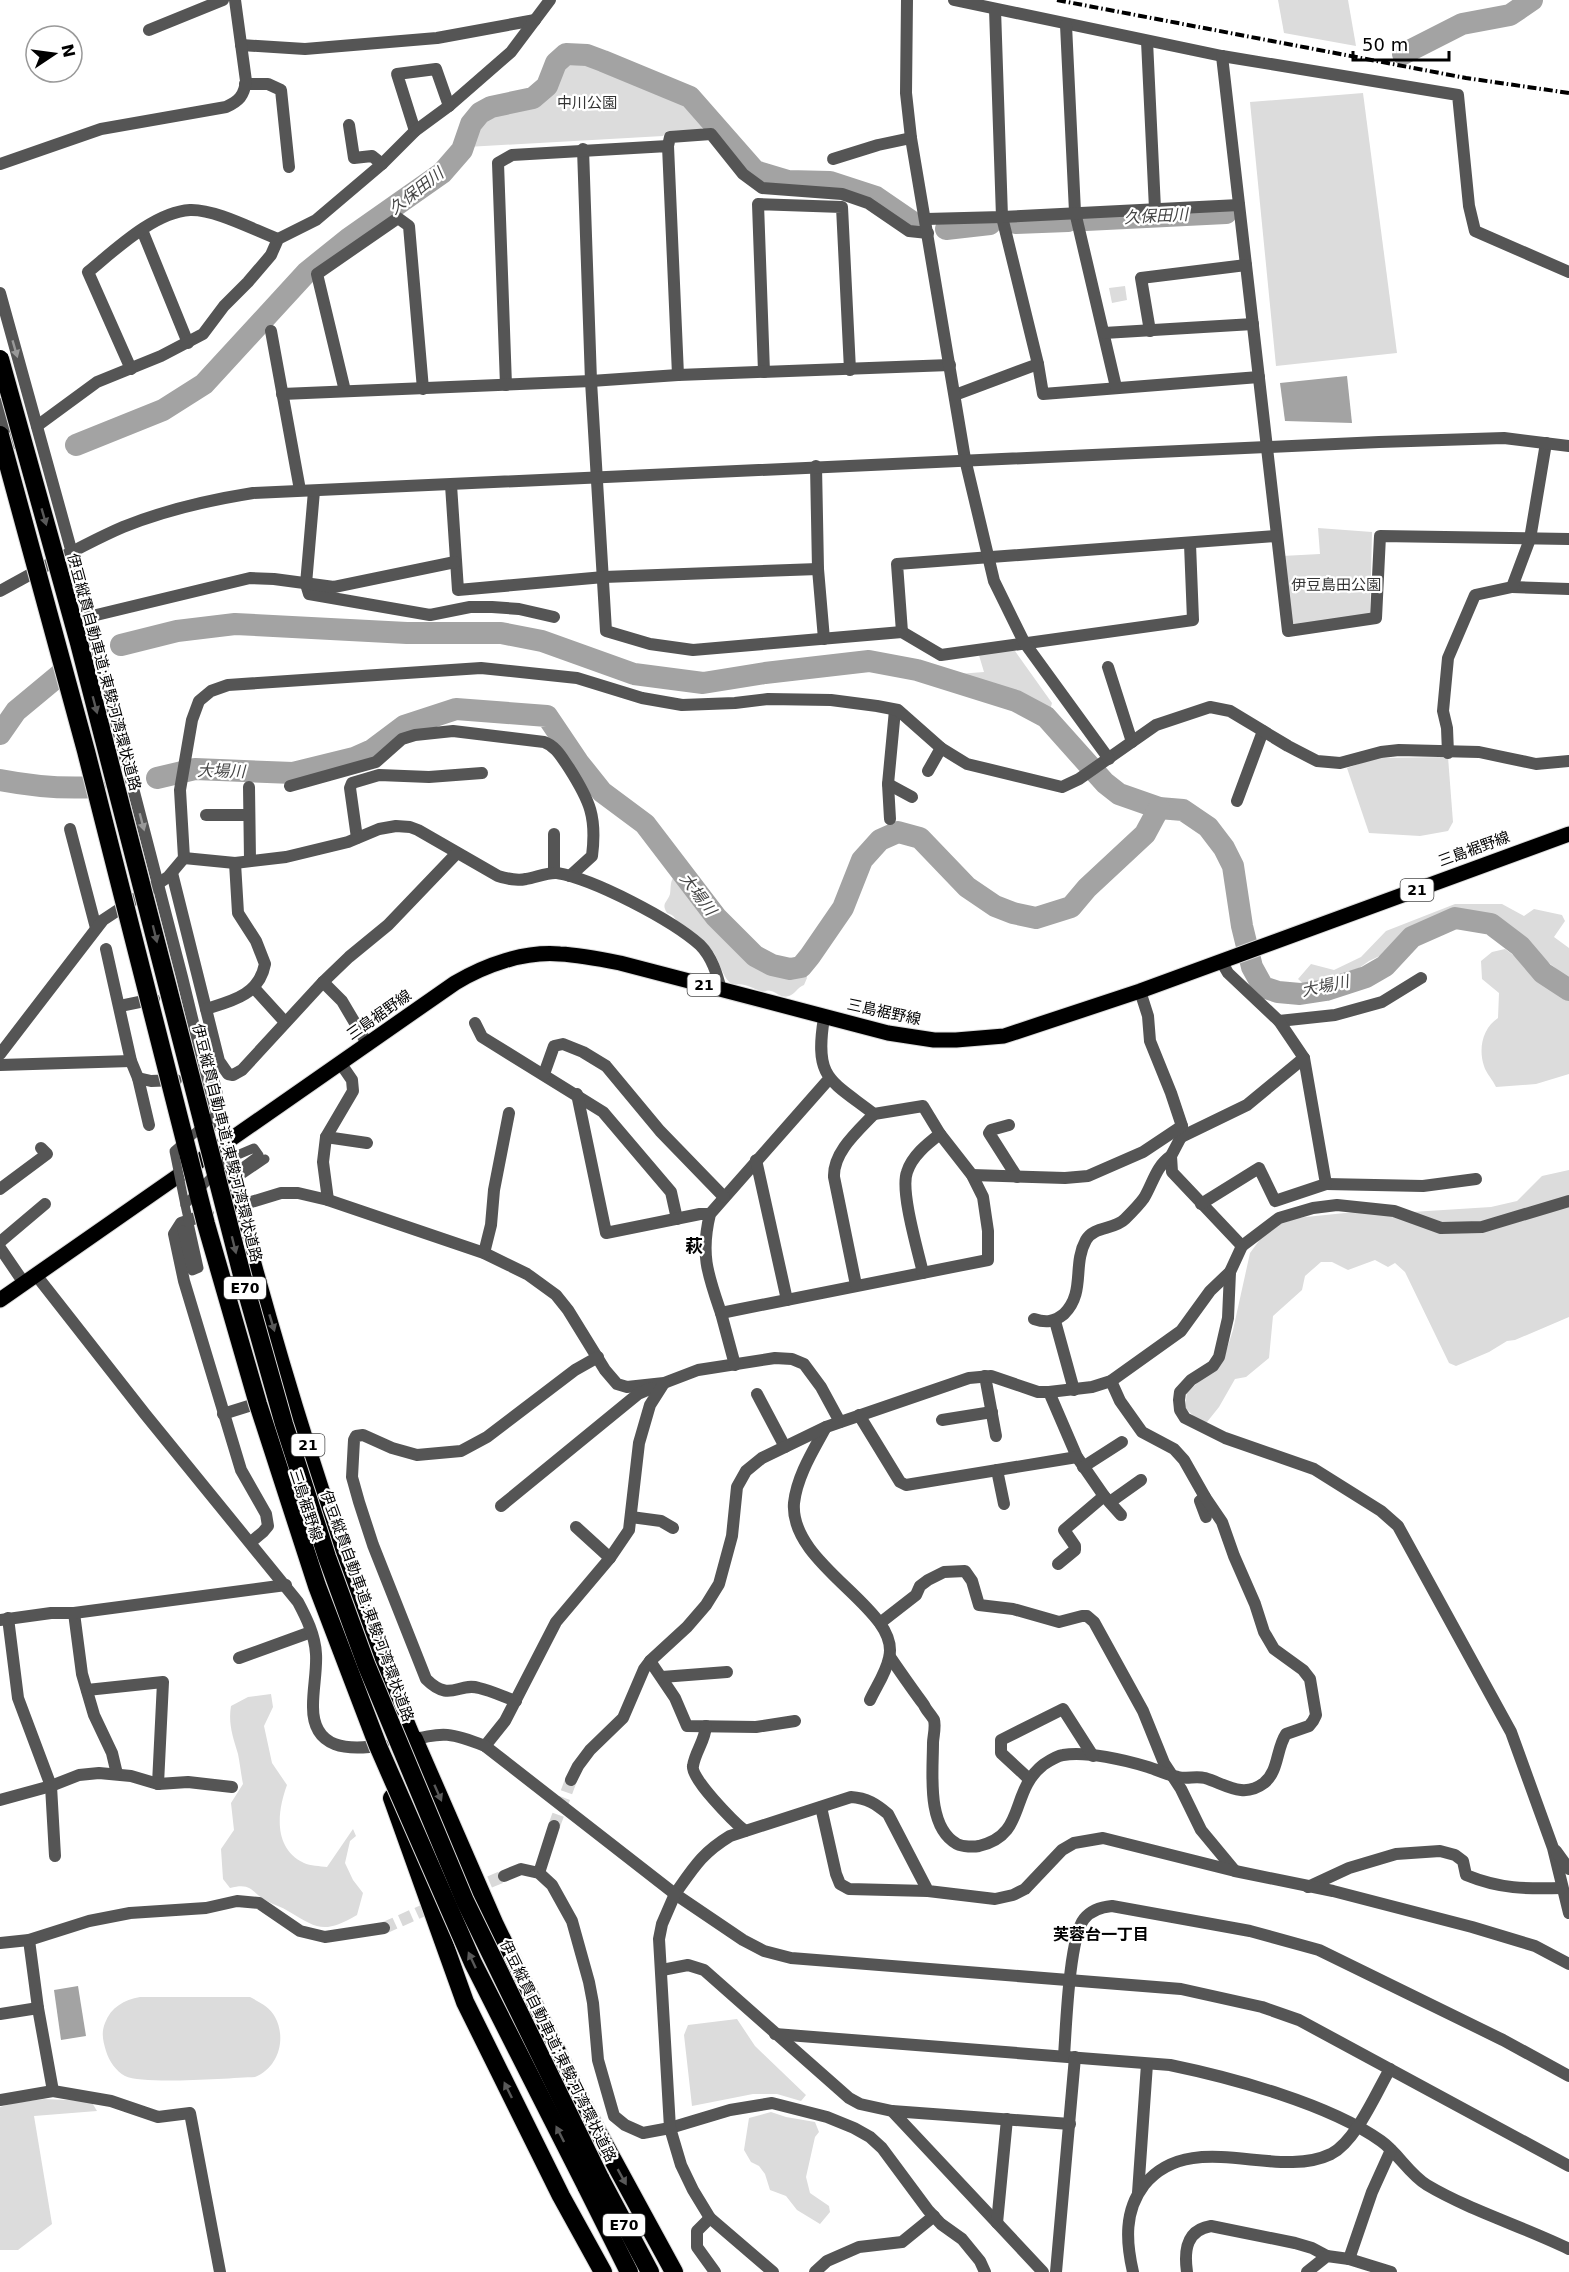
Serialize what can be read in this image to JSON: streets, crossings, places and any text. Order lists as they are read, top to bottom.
{
  "streets": {
    "highway": ["伊豆縦貫自動車道;東駿河湾環状道路", "E70"],
    "main road": ["三島裾野線", "21"]
  },
  "districts": ["萩", "芙蓉台一丁目"],
  "water": ["久保田川", "大場川"],
  "parks": ["中川公園", "伊豆島田公園"],
  "scale_bar": "50 m",
  "north": "right"
}
